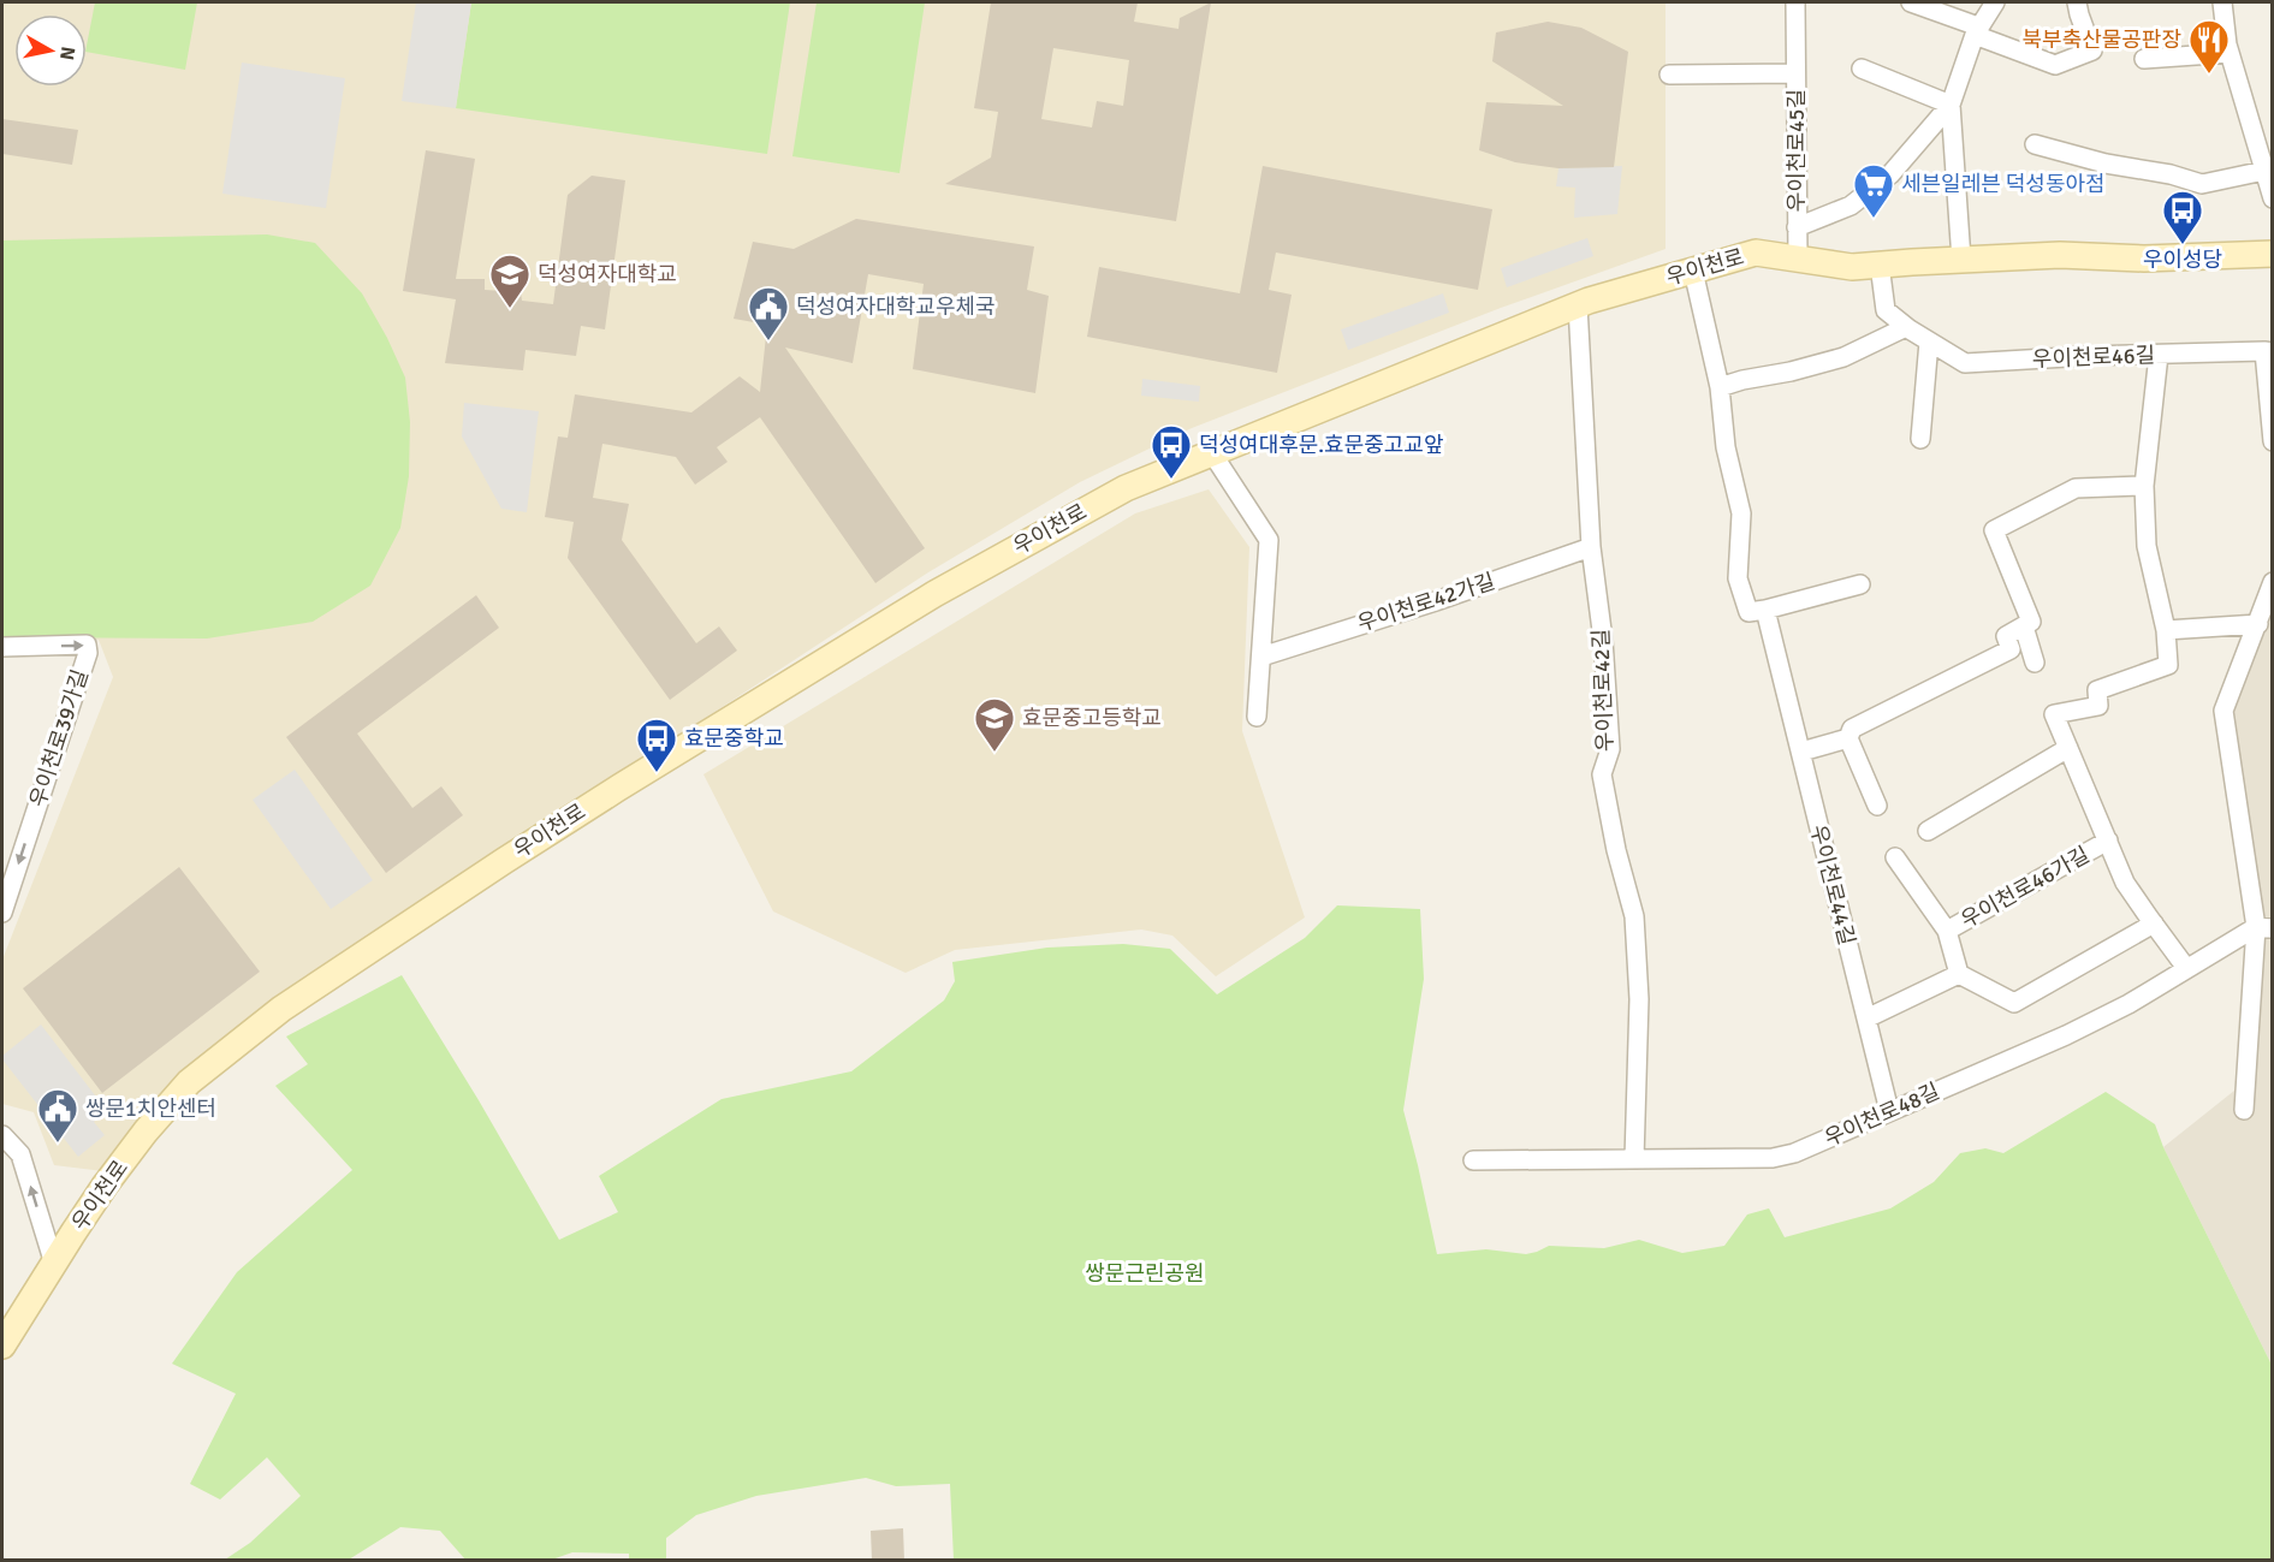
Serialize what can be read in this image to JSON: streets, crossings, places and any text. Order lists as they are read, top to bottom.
{
  "streets": {
    "street": [
      "우이천로45길",
      "우이천로",
      "우이천로46길",
      "우이천로42가길",
      "우이천로42길",
      "우이천로39가길",
      "우이천로44길",
      "우이천로46가길",
      "우이천로48길"
    ]
  },
  "crossings": [
    ["우이천로45길", "우이천로"],
    ["우이천로", "우이천로46길"],
    ["우이천로", "우이천로42길"],
    ["우이천로46길", "우이천로46가길"],
    ["우이천로42가길", "우이천로42길"],
    ["우이천로42길", "우이천로48길"],
    ["우이천로44길", "우이천로48길"],
    ["우이천로46가길", "우이천로48길"]
  ],
  "parks": ["쌍문근린공원"],
  "places": {
    "restaurant": ["북부축산물공판장"],
    "supermarket": ["세븐일레븐 덕성동아점"],
    "bus stop": ["우이성당", "덕성여대후문.효문중고교앞", "효문중학교"],
    "school or university": ["덕성여자대학교", "효문중고등학교"],
    "public building": ["덕성여자대학교우체국", "쌍문1치안센터"]
  },
  "north": "right"
}
